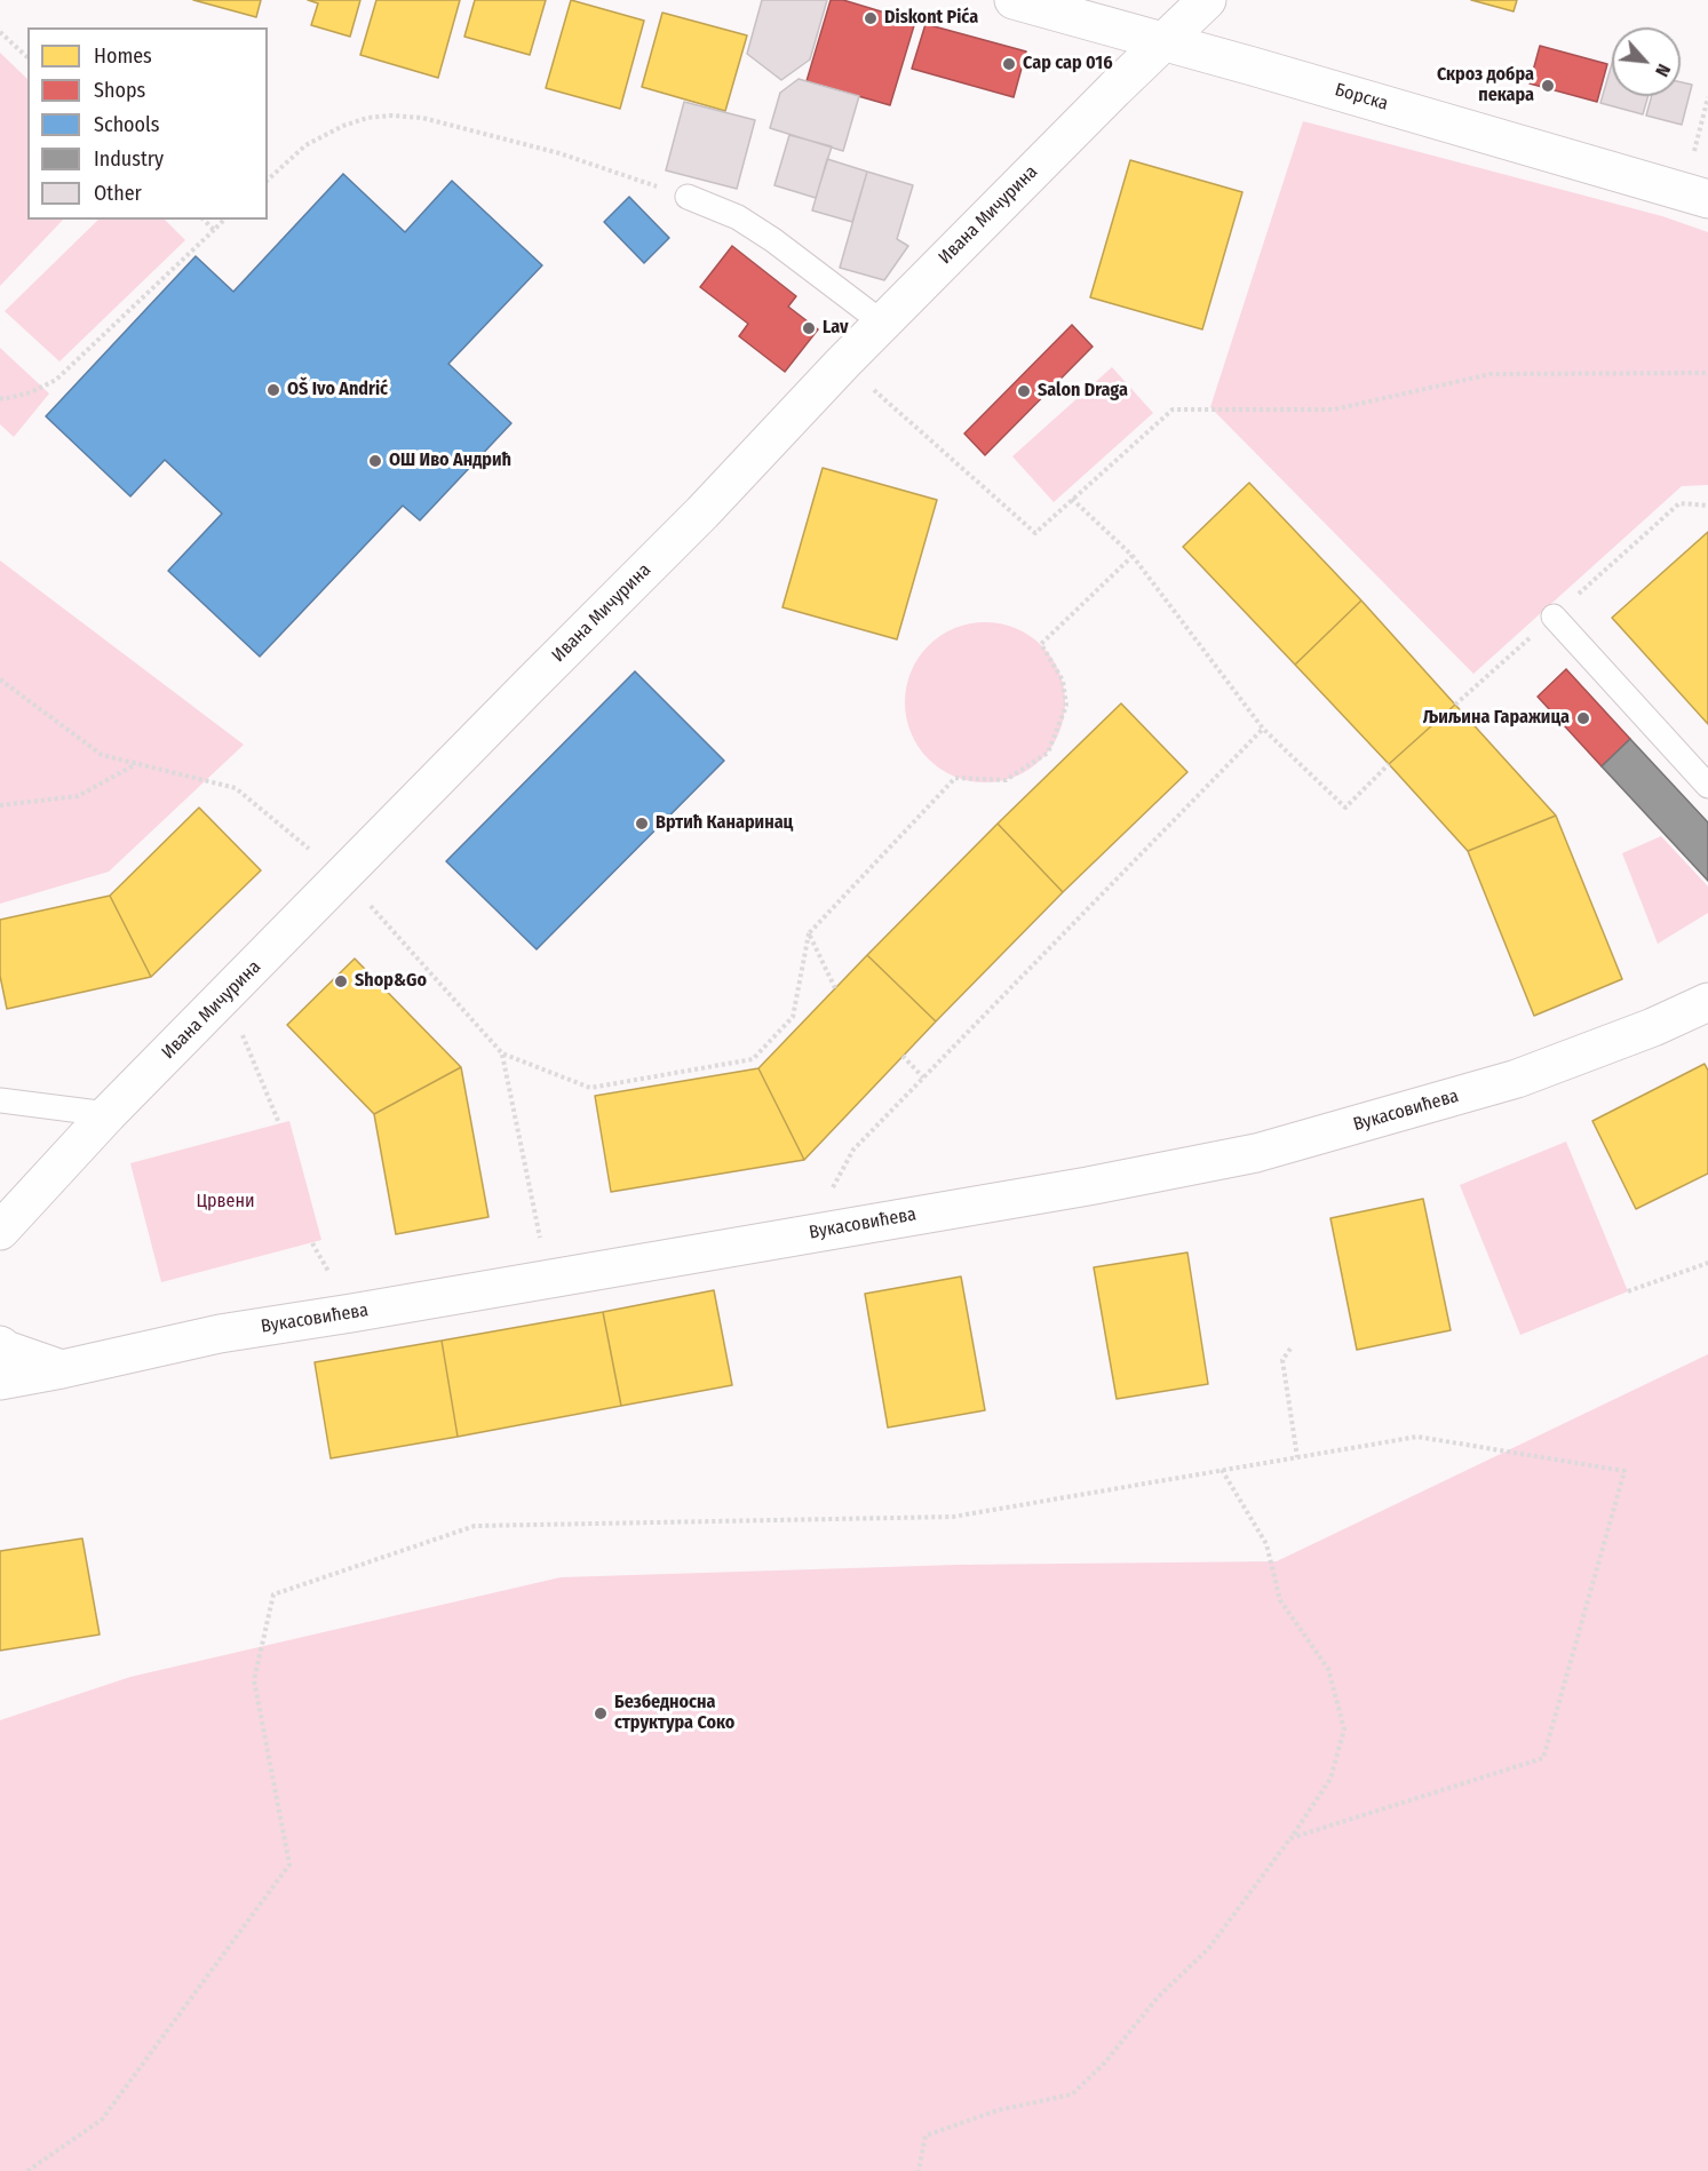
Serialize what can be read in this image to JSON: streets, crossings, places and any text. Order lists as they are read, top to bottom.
{
  "streets": {
    "street": ["Борска", "Ивана Мичурина", "Вукасовићева"]
  },
  "crossings": [
    ["Борска", "Ивана Мичурина"]
  ],
  "parks": ["Црвени"],
  "places": [
    "Diskont Pića",
    "Cap cap 016",
    "Скроз добра пекара",
    "Lav",
    "OŠ Ivo Andrić",
    "Salon Draga",
    "ОШ Иво Андрић",
    "Љиљина Гаражица",
    "Вртић Канаринац",
    "Shop&Go",
    "Безбедносна структура Соко"
  ],
  "legend": [
    "Homes",
    "Shops",
    "Schools",
    "Industry",
    "Other"
  ],
  "north": "bottom right"
}
